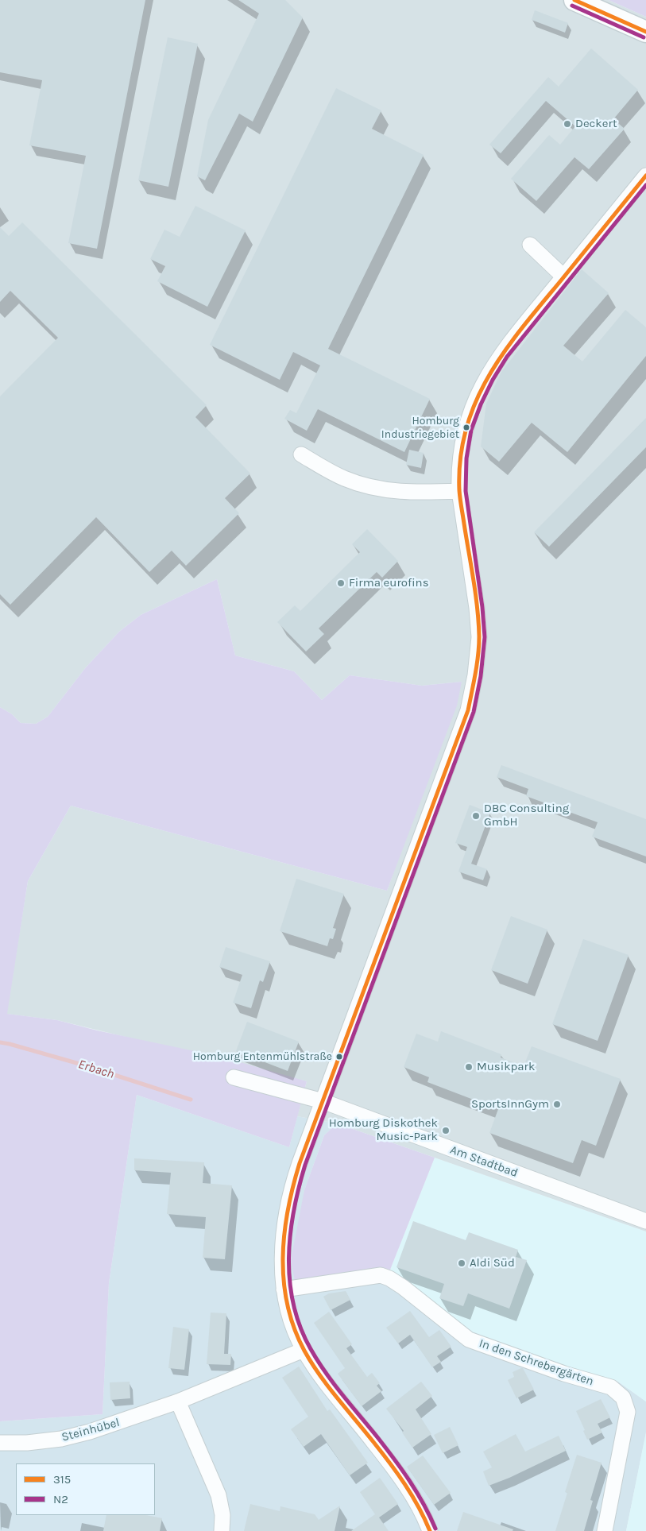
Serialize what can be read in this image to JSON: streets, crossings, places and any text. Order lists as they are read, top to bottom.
{
  "streets": {
    "street": ["Am Stadtbad", "In den Schrebergärten", "Steinhübel"]
  },
  "water": ["Erbach"],
  "places": [
    "Deckert",
    "Homburg Industriegebiet",
    "Firma eurofins",
    "DBC Consulting GmbH",
    "Homburg Entenmühlstraße",
    "Musikpark",
    "SportsInnGym",
    "Homburg Diskothek Music-Park",
    "Aldi Süd"
  ],
  "lines": ["transit line 315", "transit line N2"],
  "legend": ["315", "N2"]
}
